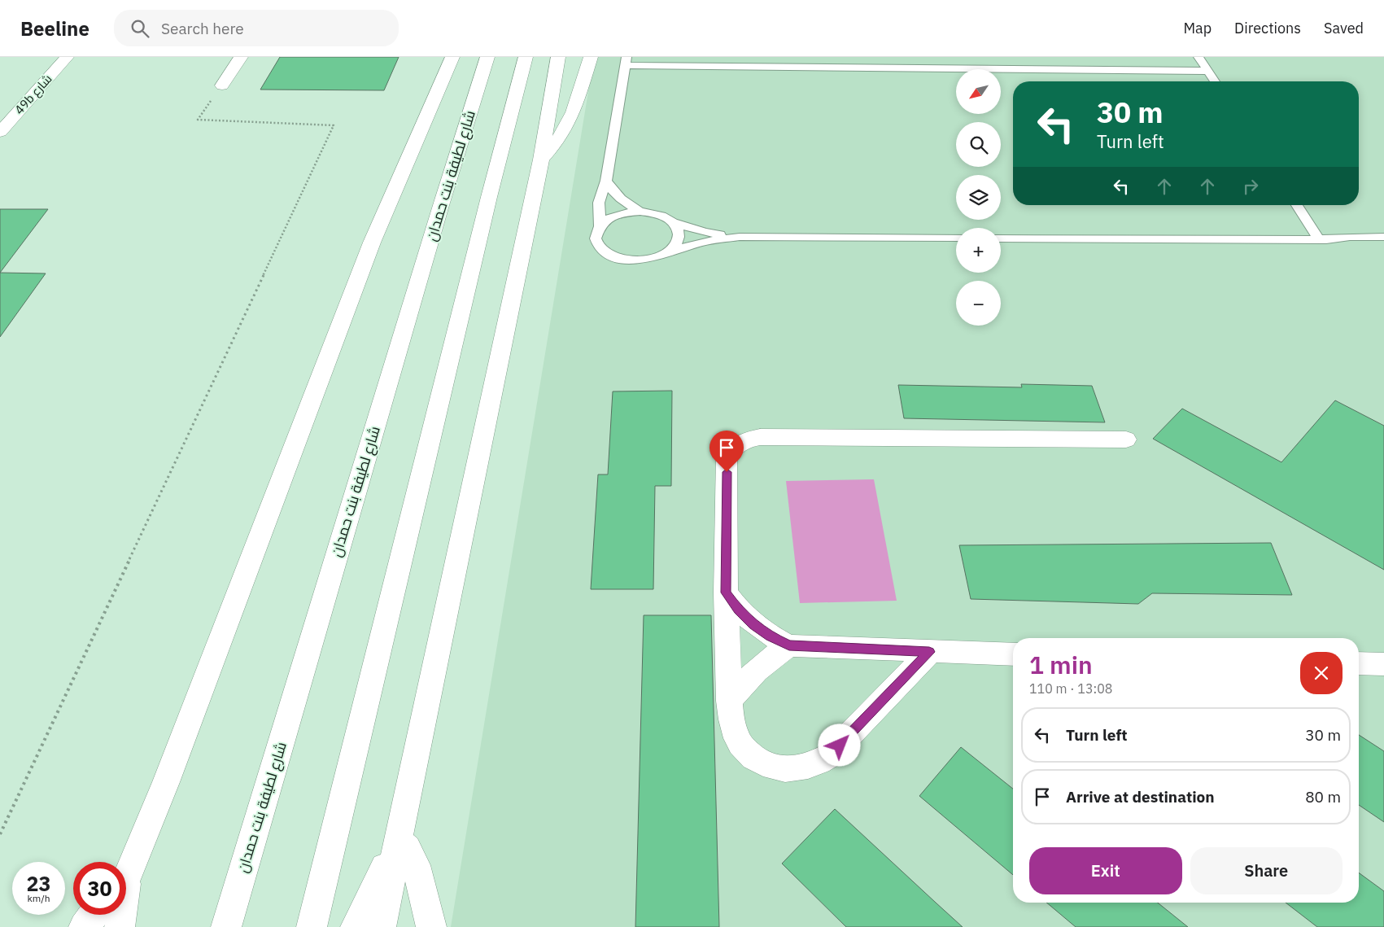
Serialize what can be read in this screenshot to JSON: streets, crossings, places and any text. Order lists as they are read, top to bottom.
{
  "streets": {
    "street": ["49b شارع", "شارع لطيفة بنت حمدان"]
  },
  "north": "bottom left",
  "page": {
    "header": "Beeline",
    "search": "Search here",
    "nav": ["Map", "Directions", "Saved"],
    "map_buttons": ["+", "−"],
    "turn": ["30 m", "Turn left"],
    "heading": ["1 min", "110 m · 13:08"],
    "list": [
      {
        "name": "Turn left",
        "value": "30 m"
      },
      {
        "name": "Arrive at destination",
        "value": "80 m"
      }
    ],
    "buttons": ["Exit", "Share"],
    "speed": "23 km/h",
    "limit": "30"
  }
}
